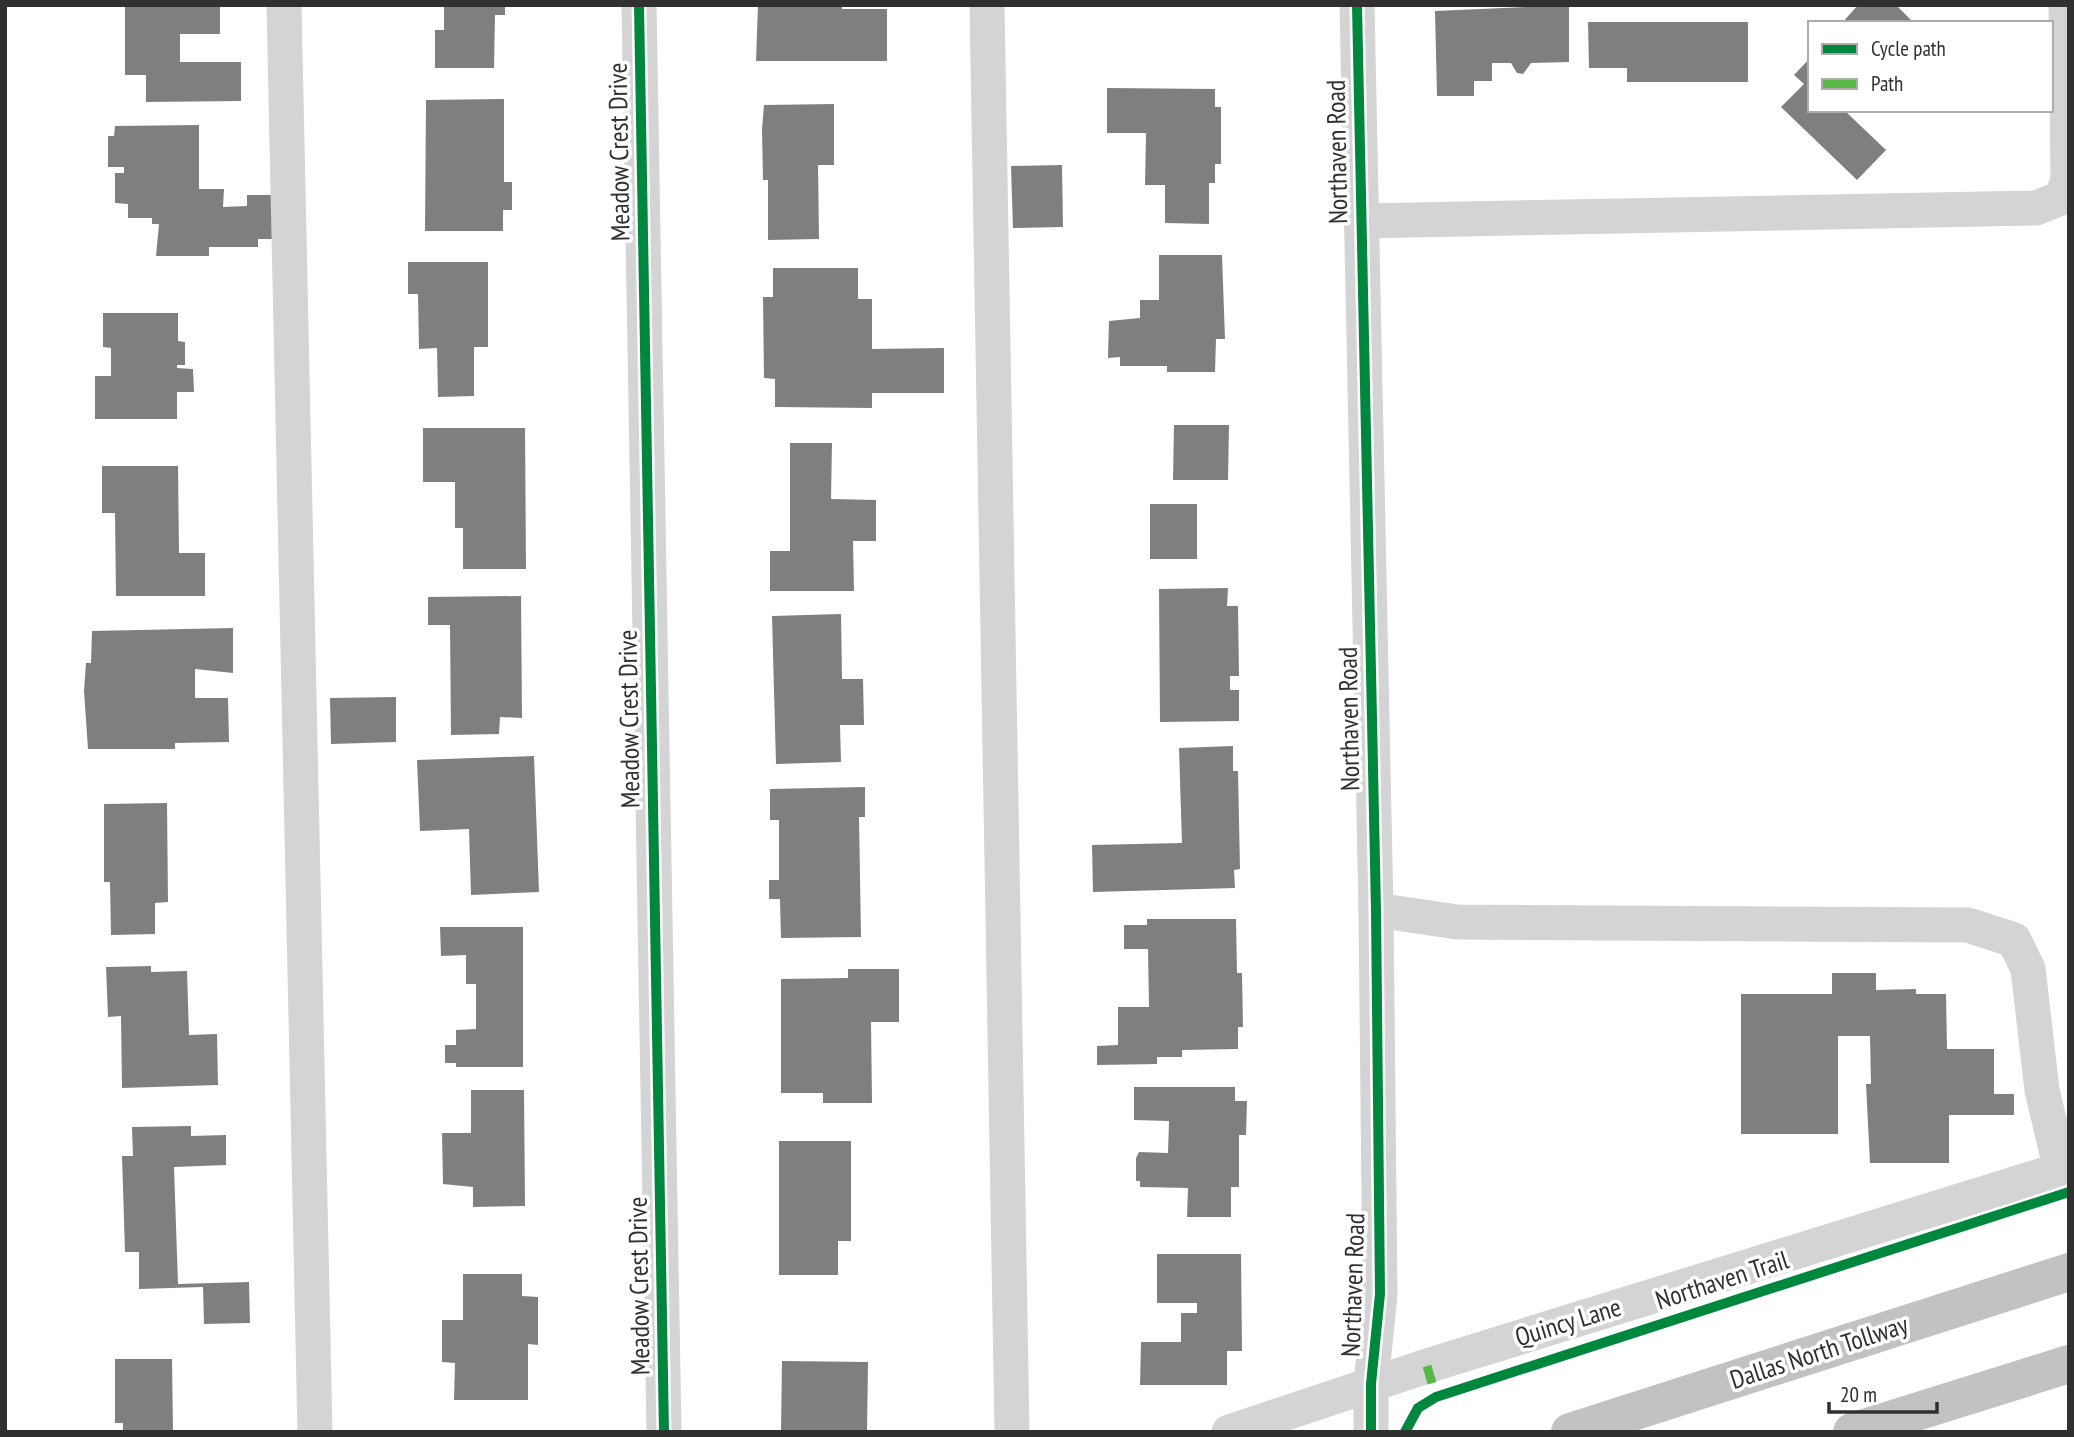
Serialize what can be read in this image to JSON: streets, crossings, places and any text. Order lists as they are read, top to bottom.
{
  "streets": {
    "highway": ["Dallas North Tollway"],
    "street": ["Meadow Crest Drive", "Northaven Road", "Quincy Lane"],
    "cycle path": ["Northaven Trail"]
  },
  "crossings": [
    ["Northaven Road", "Quincy Lane"]
  ],
  "legend": ["Cycle path", "Path"],
  "scale_bar": "20 m"
}
